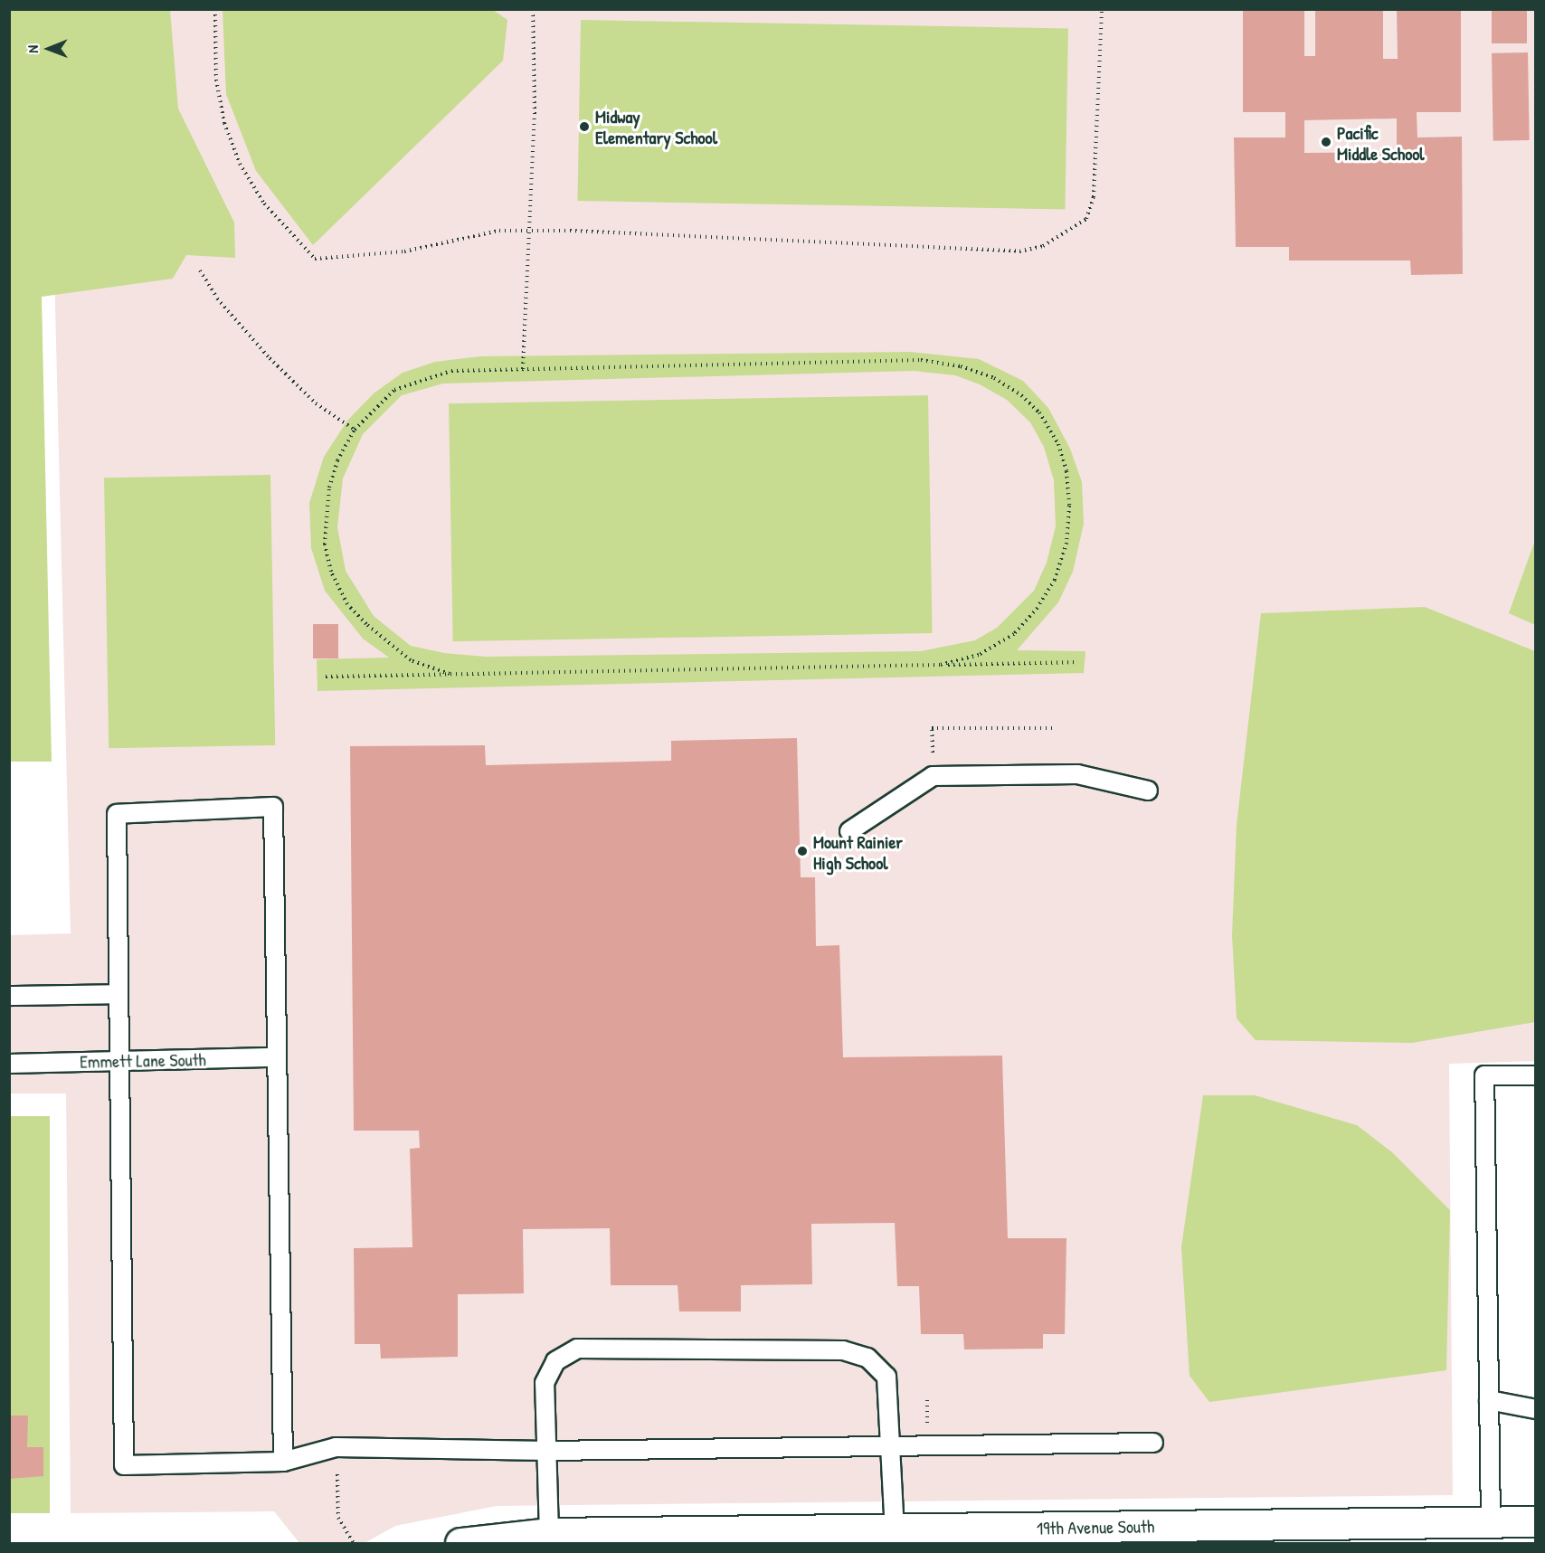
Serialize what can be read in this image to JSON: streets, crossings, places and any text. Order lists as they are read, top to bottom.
{
  "streets": {
    "street": ["19th Avenue South"],
    "lane": ["Emmett Lane South"]
  },
  "places": ["Midway Elementary School", "Pacific Middle School", "Mount Rainier High School"],
  "north": "left"
}
